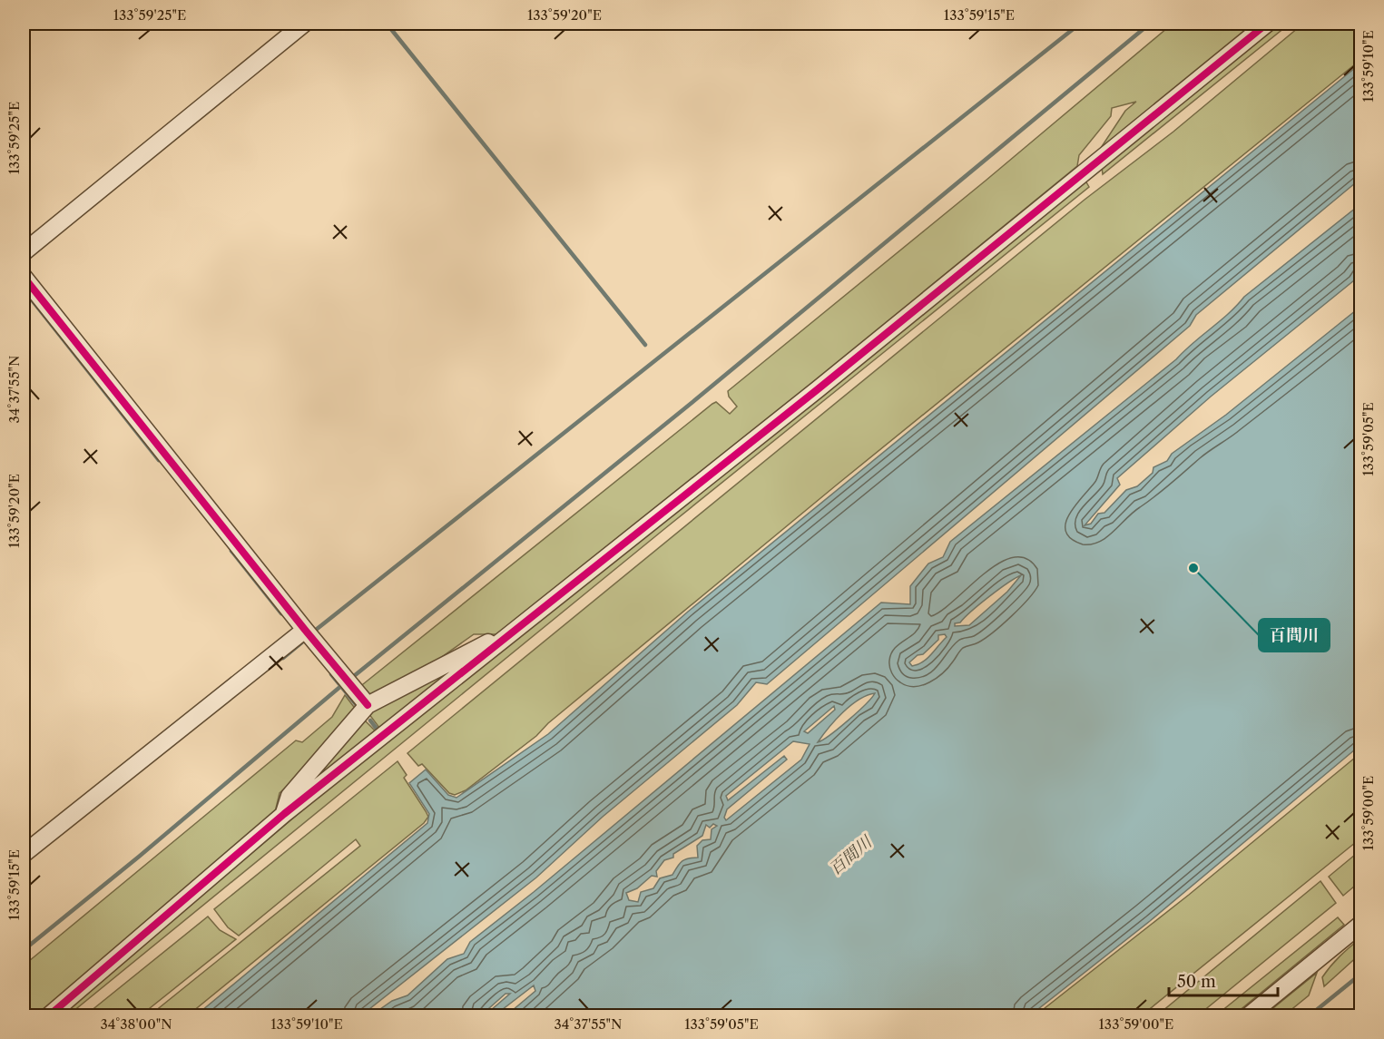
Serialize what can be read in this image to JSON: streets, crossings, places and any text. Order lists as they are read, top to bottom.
{
  "water": ["百間川"],
  "places": ["百間川"],
  "scale_bar": "50 m",
  "coordinates": [
    "133°59'25\"E",
    "133°59'20\"E",
    "133°59'15\"E",
    "133°59'10\"E",
    "34°37'55\"N",
    "133°59'05\"E",
    "133°59'00\"E",
    "34°38'00\"N"
  ]
}
